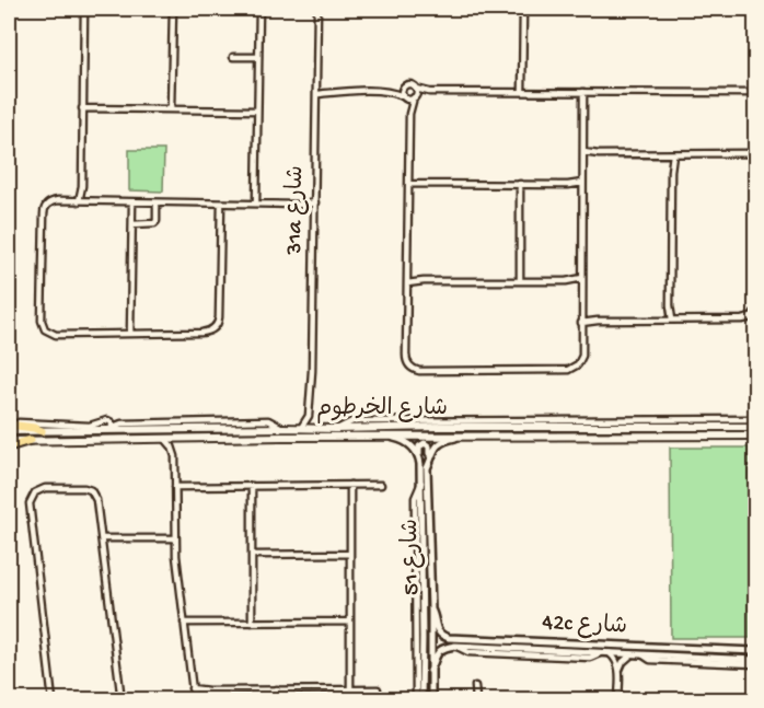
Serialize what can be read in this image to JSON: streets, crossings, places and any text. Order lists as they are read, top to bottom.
{
  "streets": {
    "main road": ["شارع الخرطوم"],
    "street": ["31a شارع", "شارع 51", "42c شارع"]
  },
  "crossings": [
    ["31a شارع", "شارع الخرطوم"],
    ["شارع 51", "42c شارع"]
  ]
}
